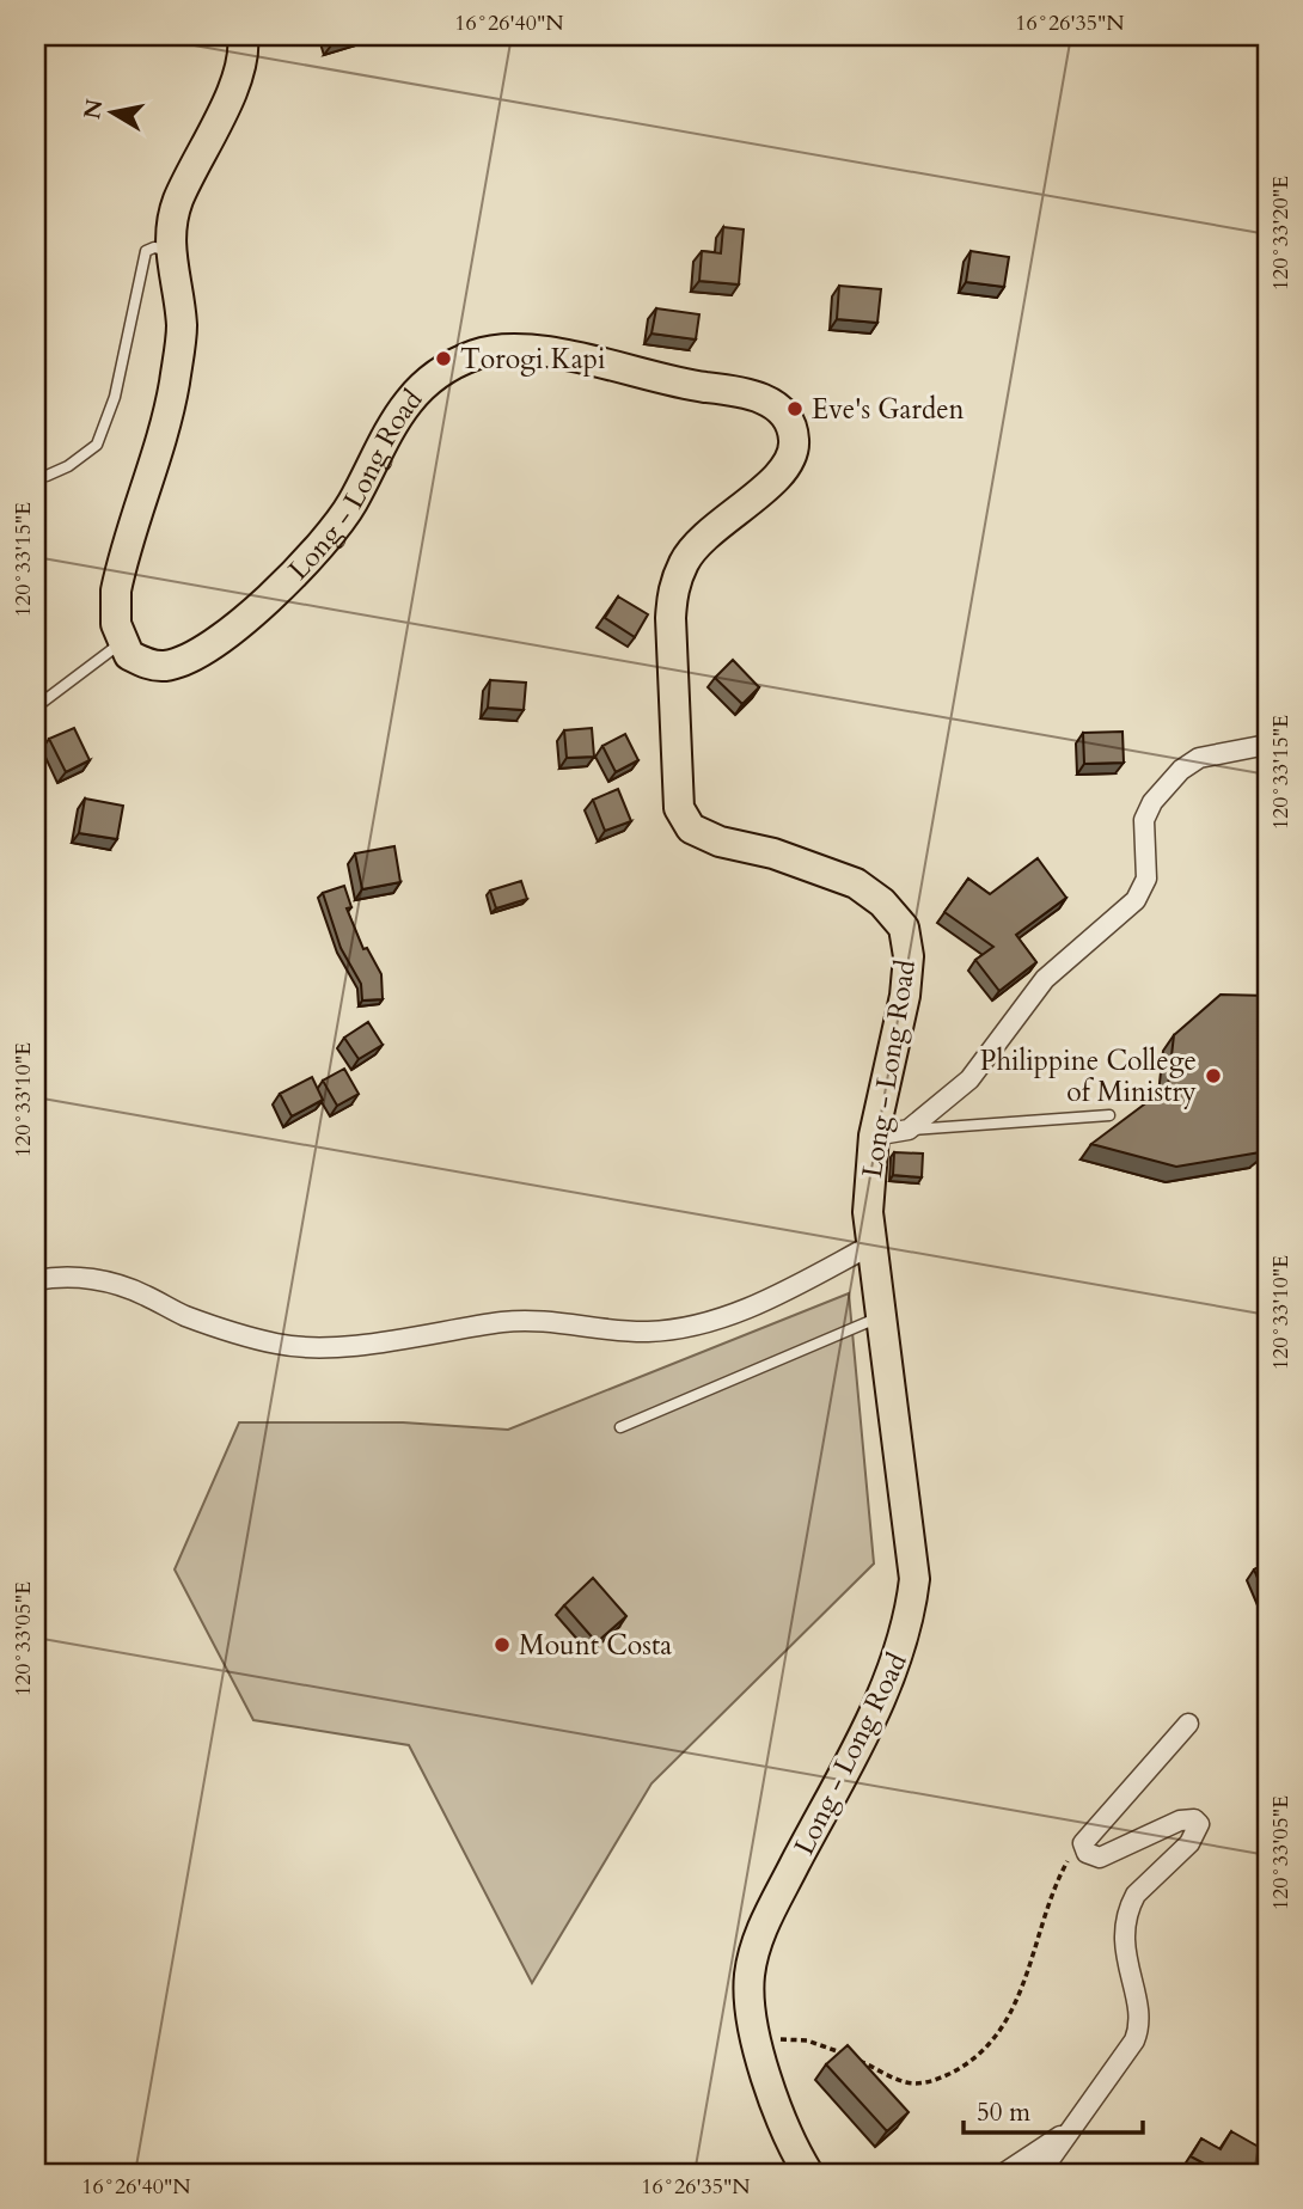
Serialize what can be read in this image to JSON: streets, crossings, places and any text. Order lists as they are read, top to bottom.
{
  "streets": {
    "main road": ["Long - Long Road"]
  },
  "places": [
    "Torogi Kapi",
    "Eve's Garden",
    "Philippine College of Ministry",
    "Mount Costa"
  ],
  "scale_bar": "50 m",
  "north": "left",
  "coordinates": [
    "16°26'40\"N",
    "16°26'35\"N",
    "120°33'20\"E",
    "120°33'15\"E",
    "120°33'10\"E",
    "120°33'05\"E"
  ]
}
